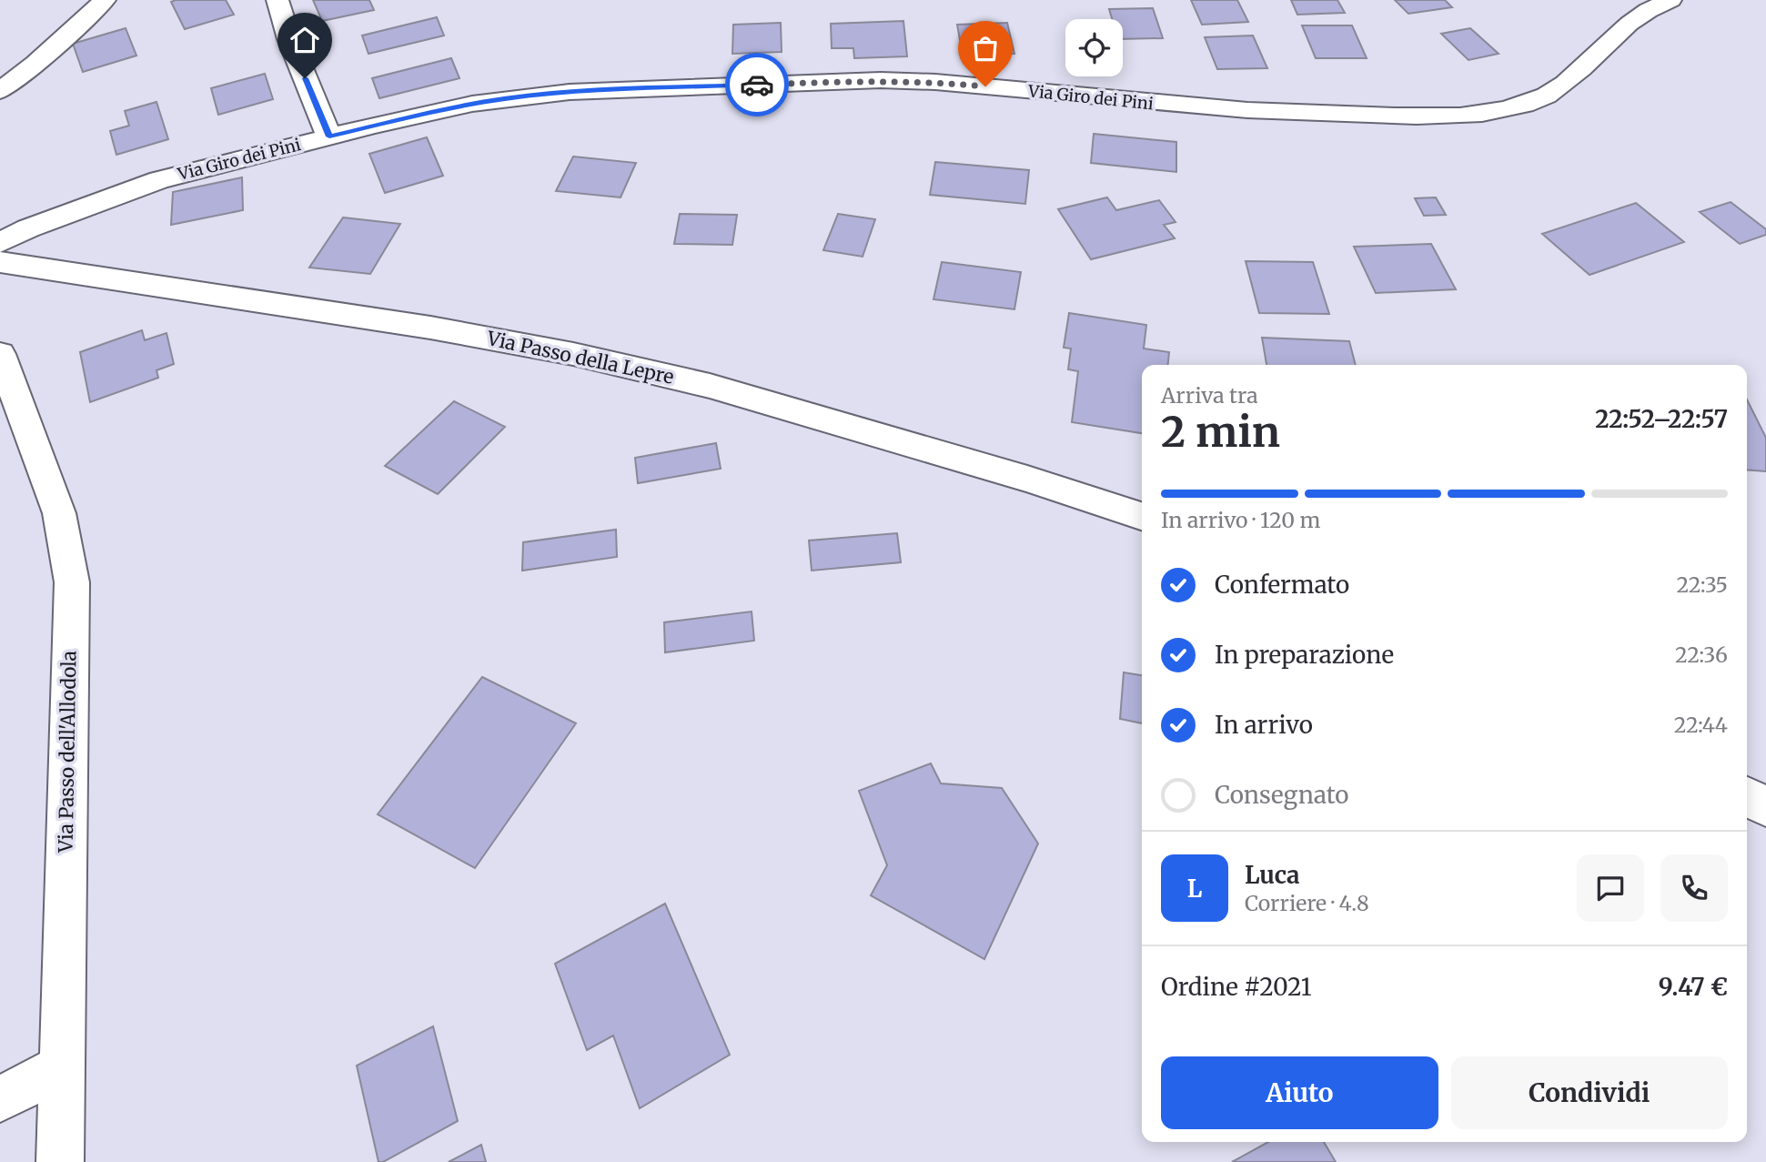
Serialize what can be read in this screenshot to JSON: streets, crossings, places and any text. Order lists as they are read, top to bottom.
{
  "streets": {
    "street": ["Via Giro dei Pini", "Via Passo della Lepre", "Via Passo dell'Allodola"]
  },
  "page": {
    "heading": ["2 min", "Arriva tra", "22:52–22:57"],
    "panel": [
      "Luca",
      "Corriere · 4.8",
      "Ordine #2021",
      "9.47 €"
    ],
    "bar": "In arrivo · 120 m",
    "list": [
      ["Confermato", "22:35"],
      ["In preparazione", "22:36"],
      ["In arrivo", "22:44"],
      "Consegnato"
    ],
    "round": "L",
    "buttons": ["Aiuto", "Condividi"]
  }
}
